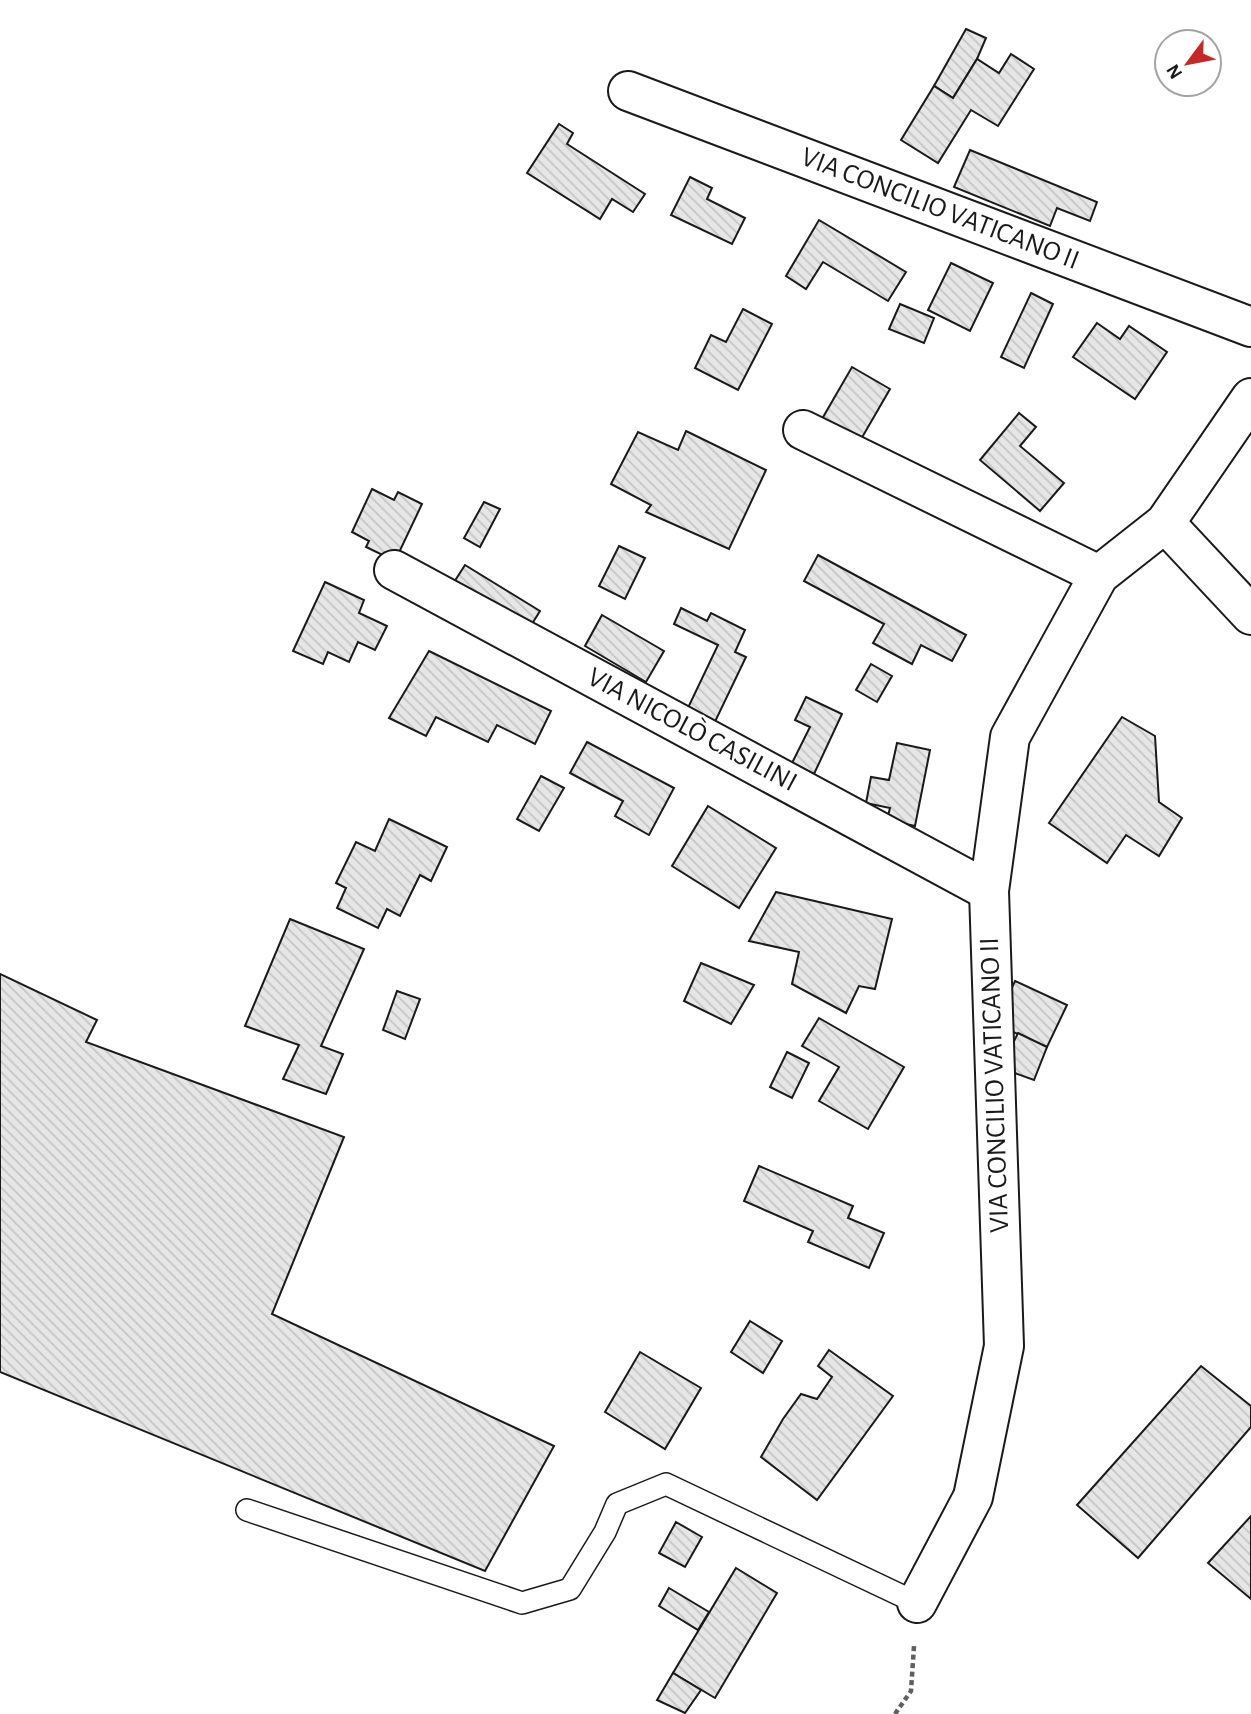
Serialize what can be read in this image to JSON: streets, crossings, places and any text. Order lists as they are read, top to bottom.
{
  "streets": {
    "street": ["VIA CONCILIO VATICANO II", "VIA NICOLÒ CASILINI"]
  },
  "crossings": [
    ["VIA CONCILIO VATICANO II", "VIA NICOLÒ CASILINI"]
  ],
  "north": "bottom left"
}
